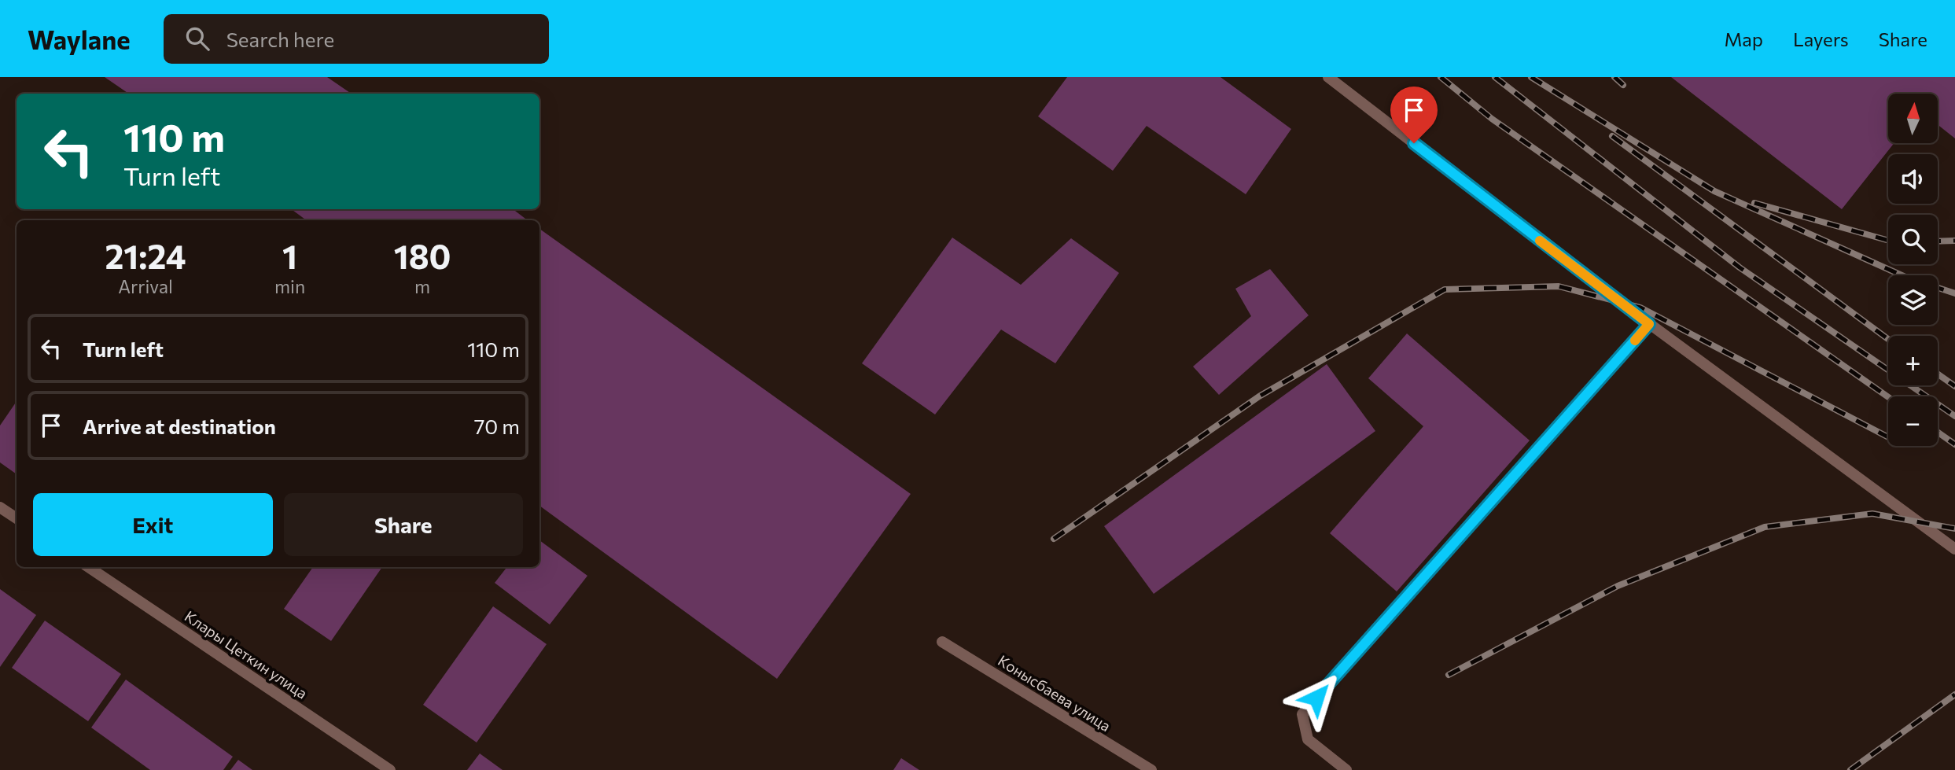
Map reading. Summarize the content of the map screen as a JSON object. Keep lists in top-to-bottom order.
{
  "streets": {
    "street": ["Клары Цеткин улица", "Конысбаева улица"]
  },
  "north": "top",
  "page": {
    "header": "Waylane",
    "search": "Search here",
    "nav": ["Map", "Layers", "Share"],
    "map_buttons": ["+", "−"],
    "turn": ["110 m", "Turn left"],
    "eta": [
      "21:24",
      "Arrival",
      "1",
      "min",
      "180",
      "m"
    ],
    "list": [
      {
        "name": "Turn left",
        "value": "110 m"
      },
      {
        "name": "Arrive at destination",
        "value": "70 m"
      }
    ],
    "buttons": ["Exit", "Share"]
  }
}
